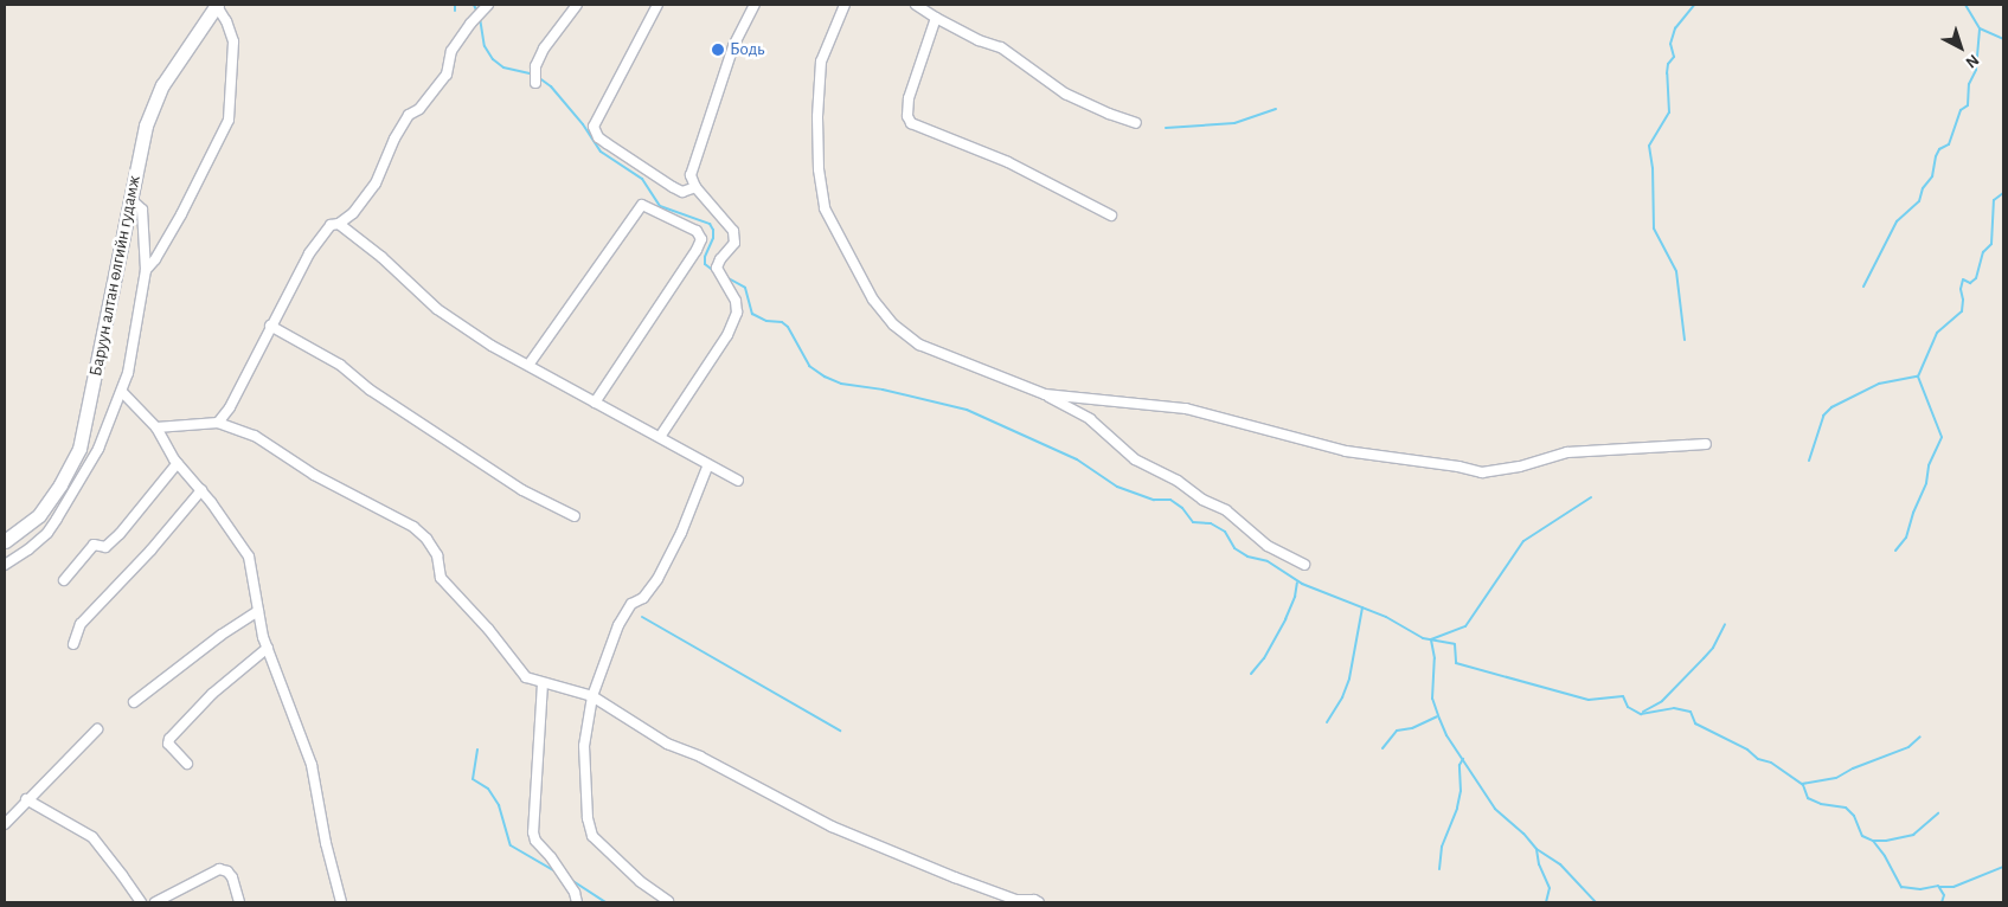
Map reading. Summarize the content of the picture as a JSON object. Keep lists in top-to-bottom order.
{
  "streets": {
    "main road": ["Баруун алтан өлгийн гудамж"]
  },
  "places": ["Бодь"],
  "north": "bottom right"
}
